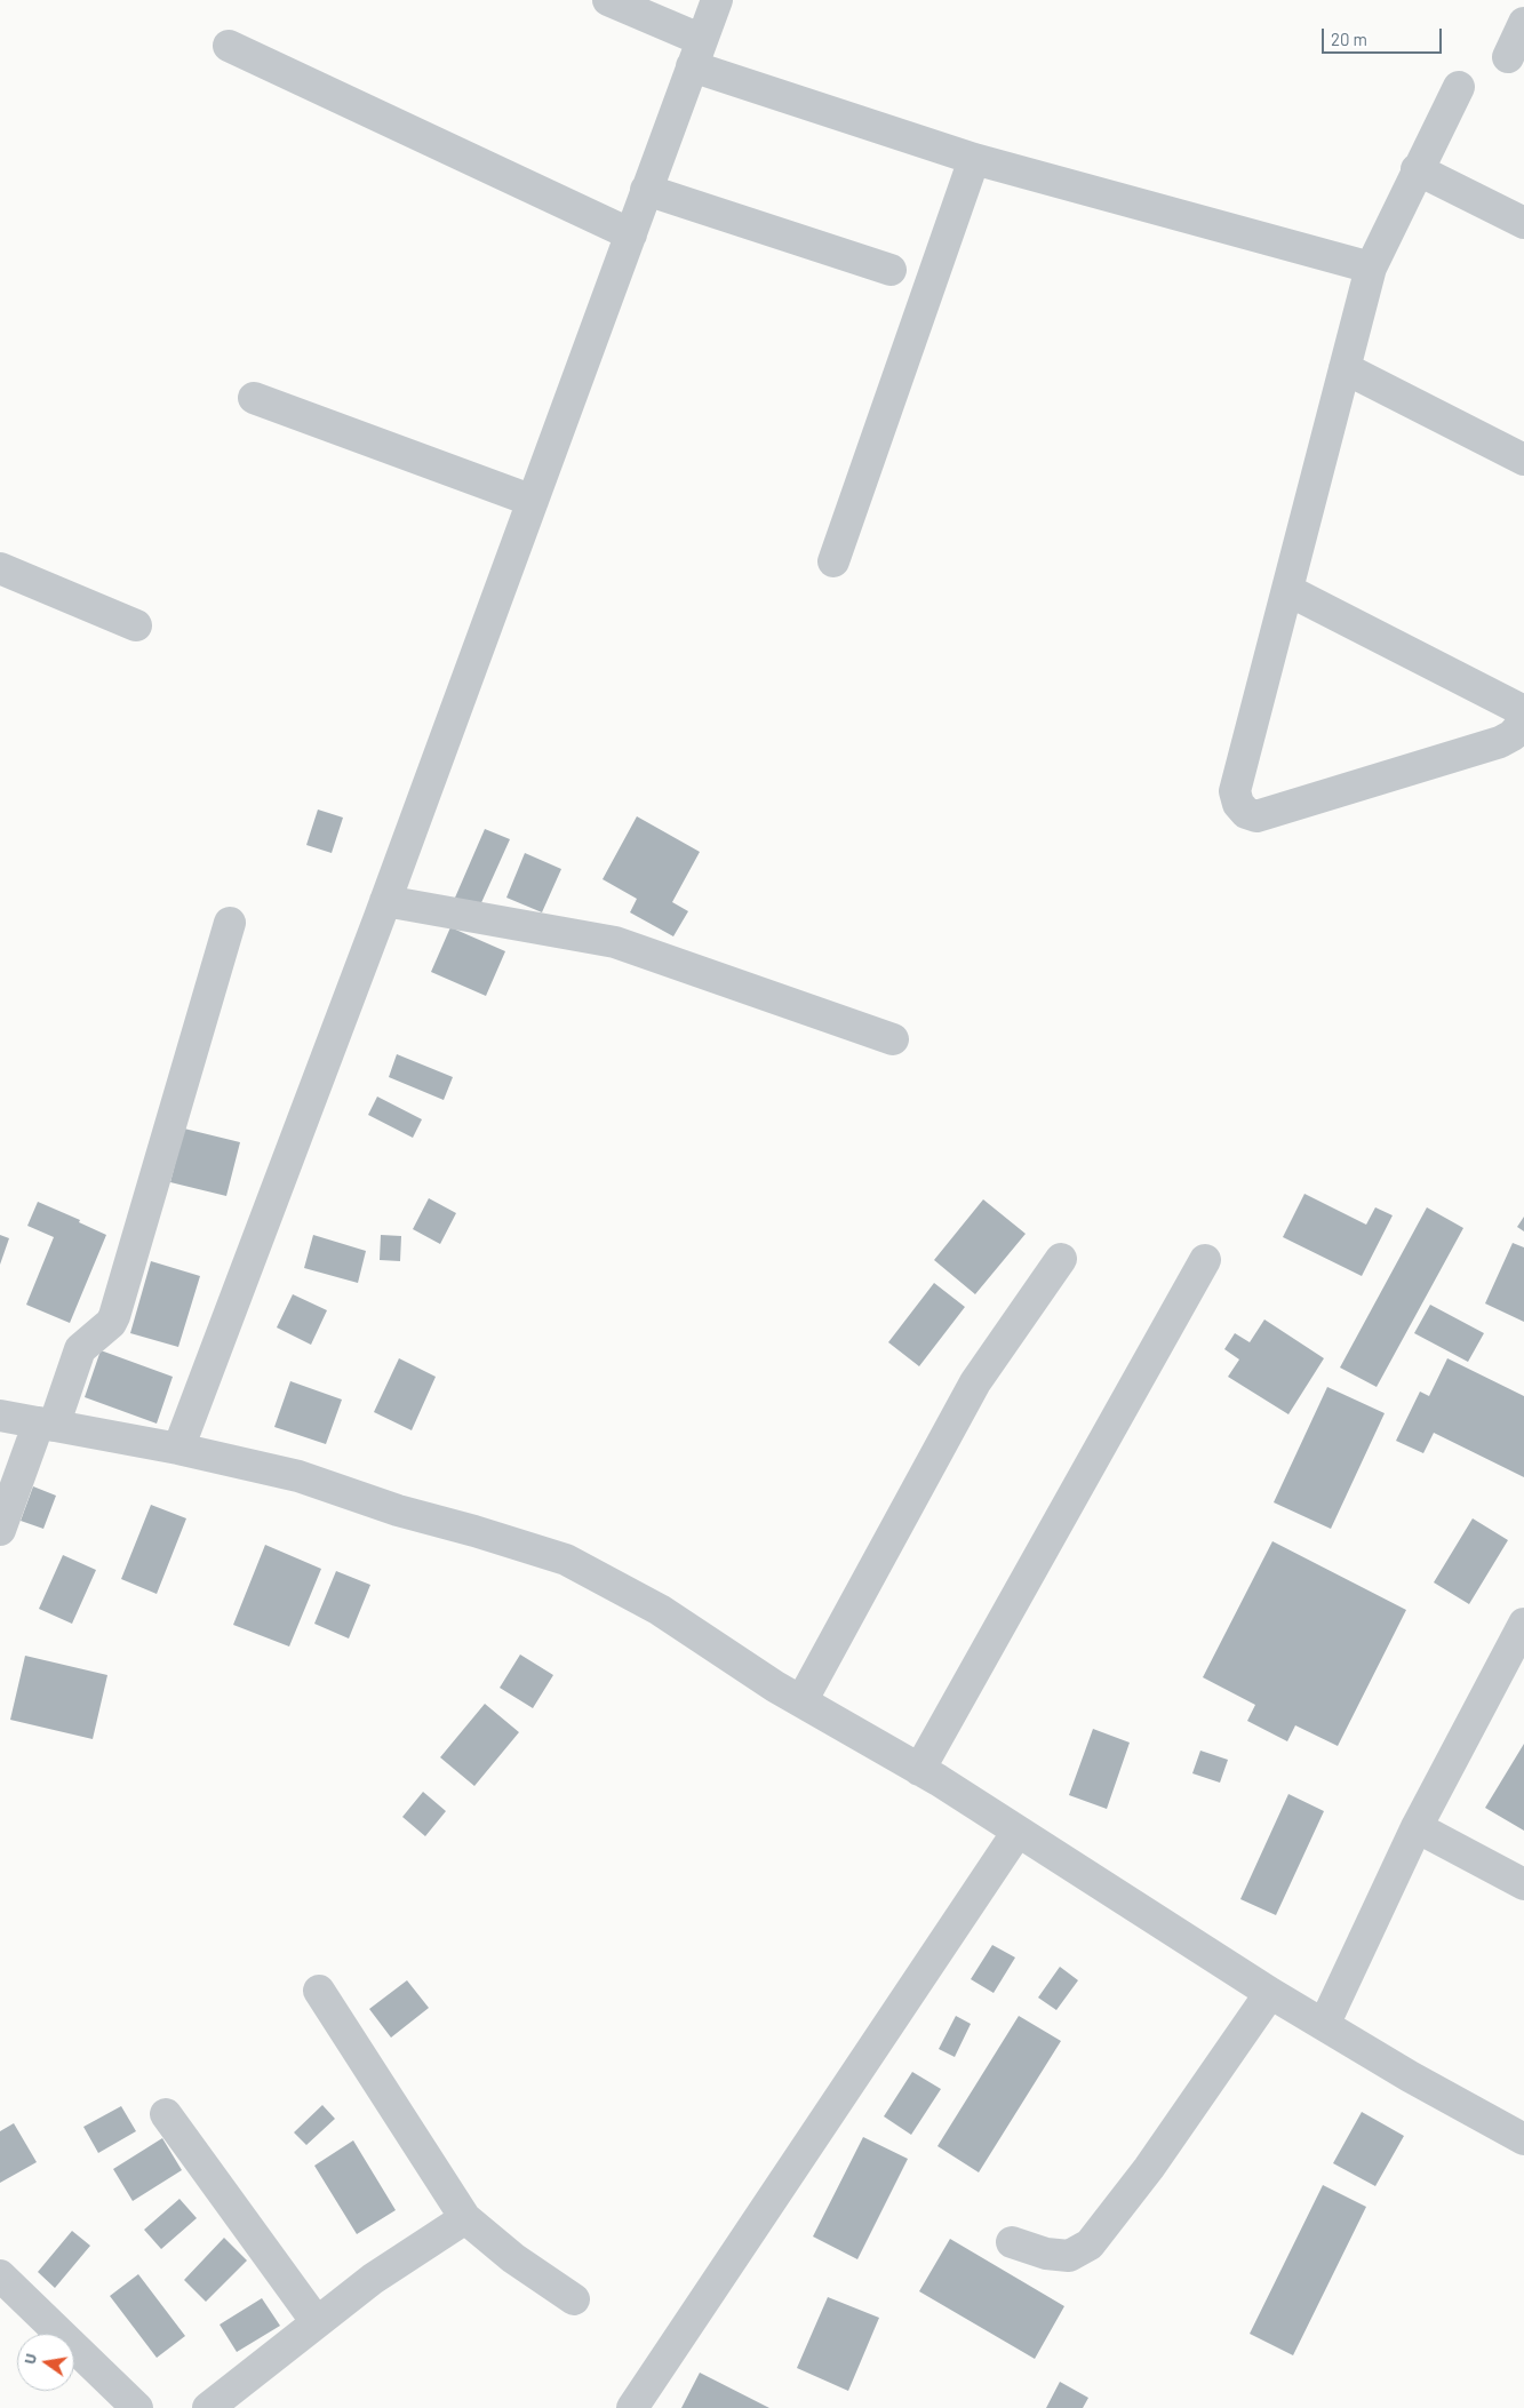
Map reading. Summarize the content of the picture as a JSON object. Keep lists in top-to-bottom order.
{
  "scale_bar": "20 m",
  "north": "left"
}
